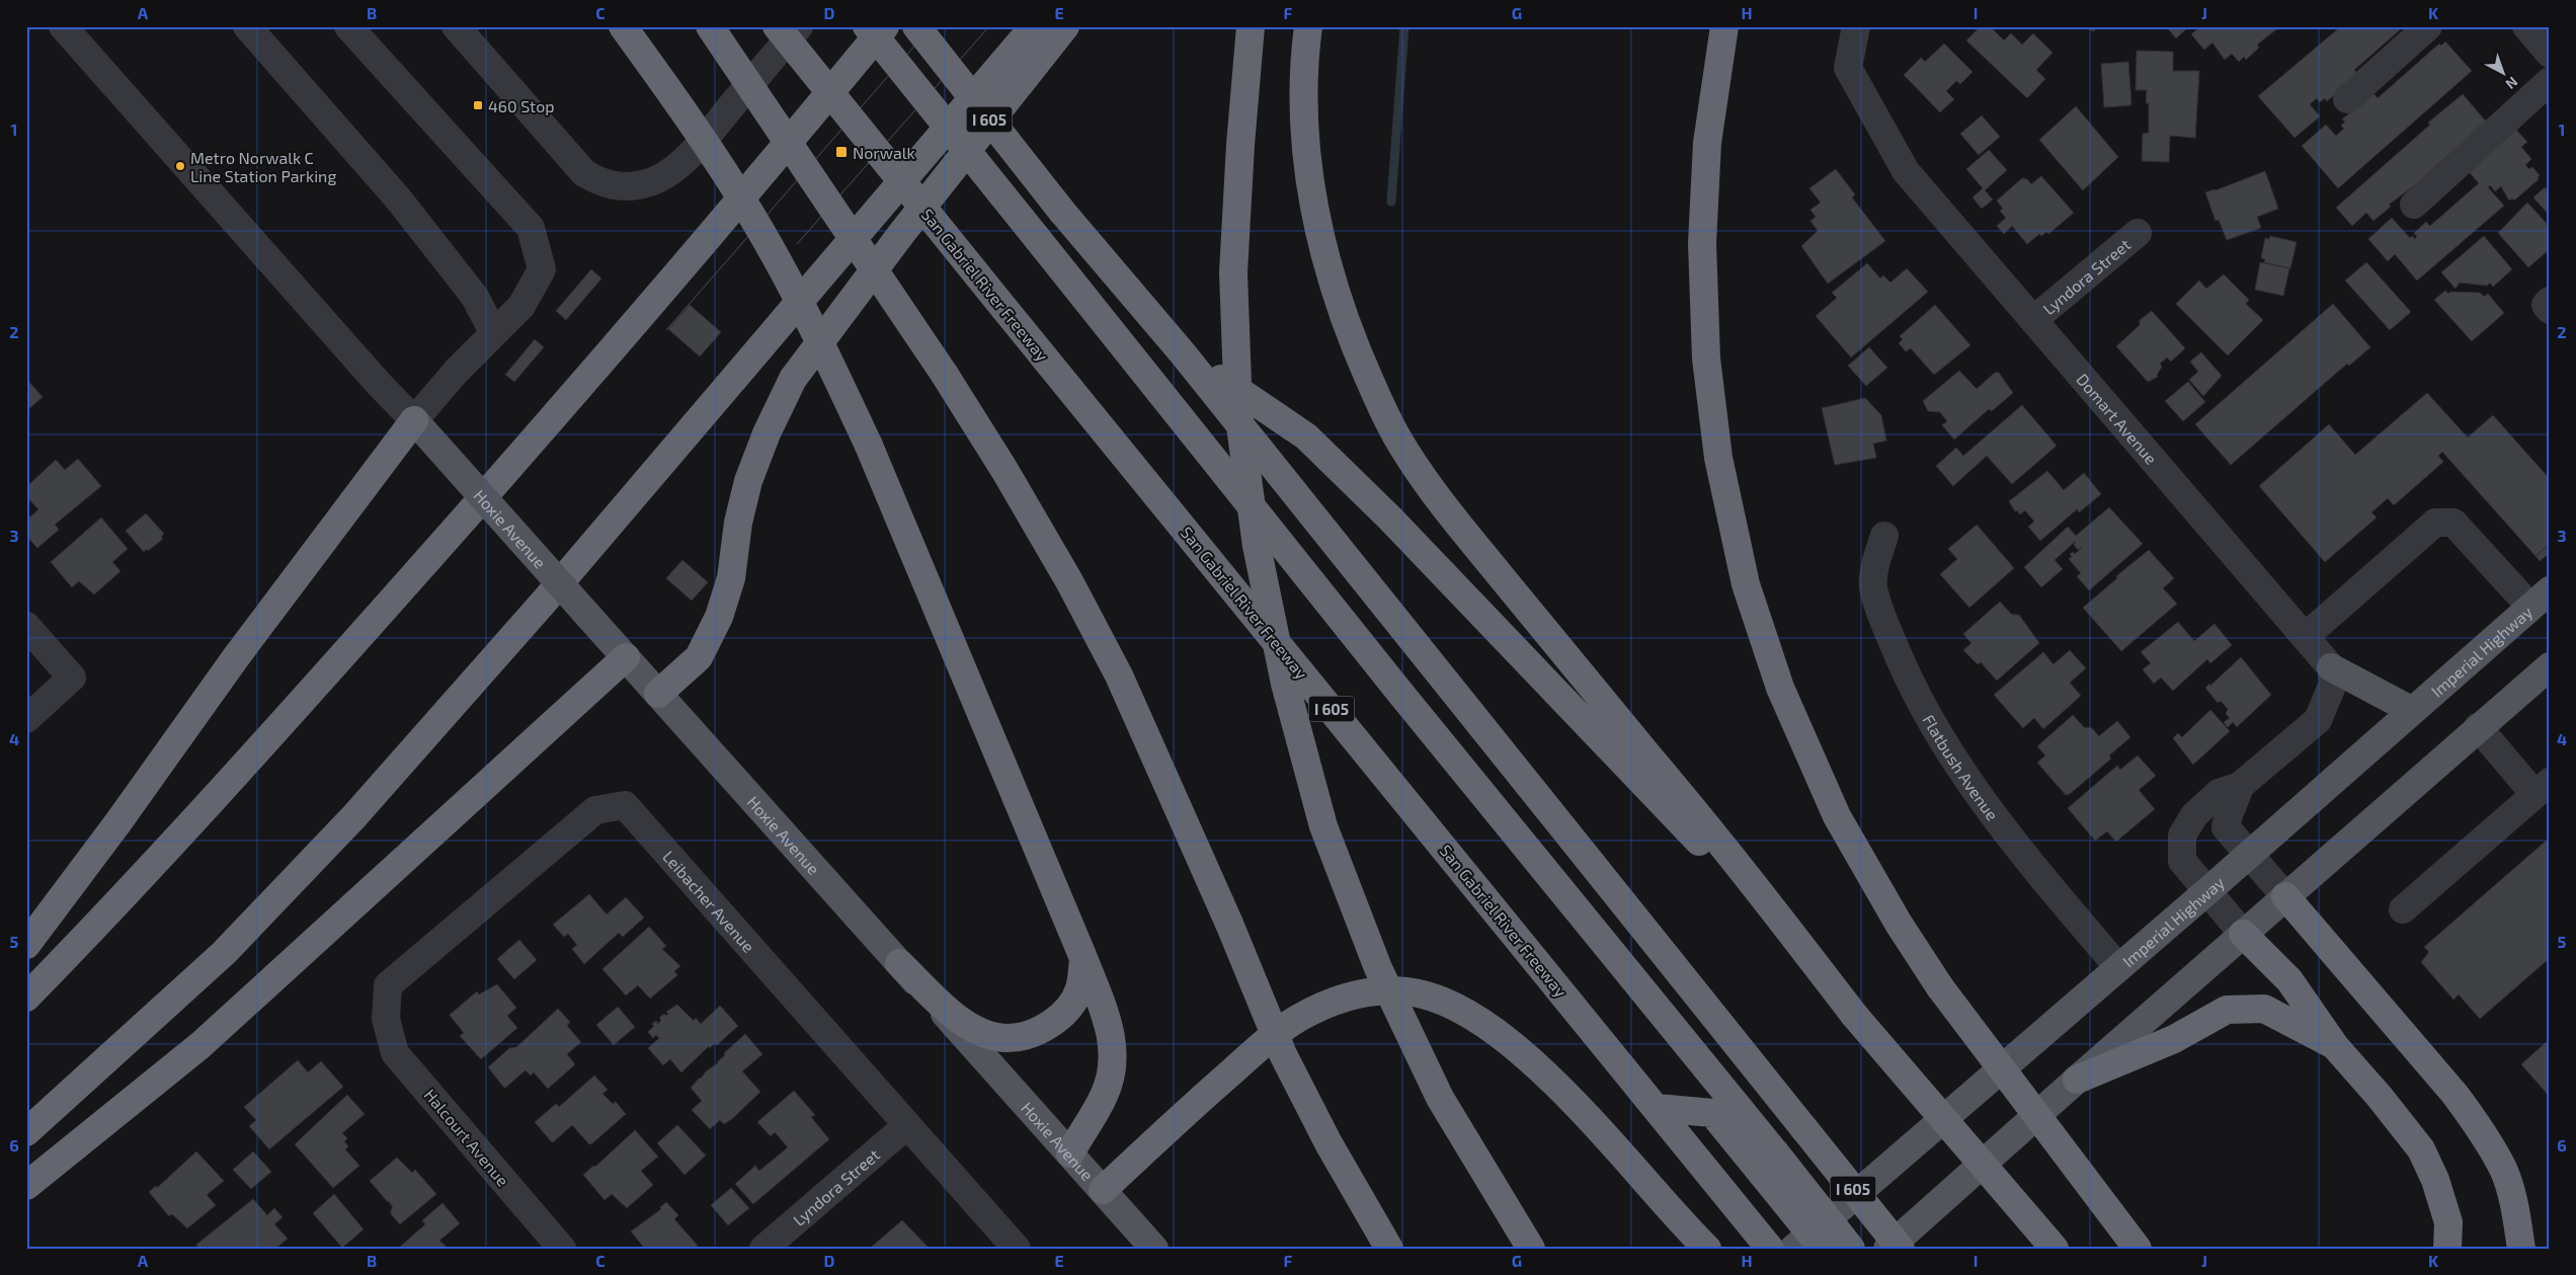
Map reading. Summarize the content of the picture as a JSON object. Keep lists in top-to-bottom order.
{
  "streets": {
    "highway": ["I 605", "San Gabriel River Freeway"],
    "main road": ["Hoxie Avenue", "Imperial Highway"],
    "street": [
      "Lyndora Street",
      "Domart Avenue",
      "Flatbush Avenue",
      "Leibacher Avenue",
      "Halcourt Avenue"
    ]
  },
  "crossings": [
    ["Lyndora Street", "Domart Avenue"],
    ["Lyndora Street", "Leibacher Avenue"],
    ["Imperial Highway", "Flatbush Avenue"],
    ["Leibacher Avenue", "Halcourt Avenue"]
  ],
  "places": {
    "transit": ["460 Stop", "Norwalk"],
    "other": ["Metro Norwalk C Line Station Parking"]
  },
  "north": "bottom right",
  "grid": {
    "columns": [
      "A",
      "B",
      "C",
      "D",
      "E",
      "F",
      "G",
      "H",
      "I",
      "J",
      "K"
    ],
    "rows": [
      "1",
      "2",
      "3",
      "4",
      "5",
      "6"
    ]
  }
}
